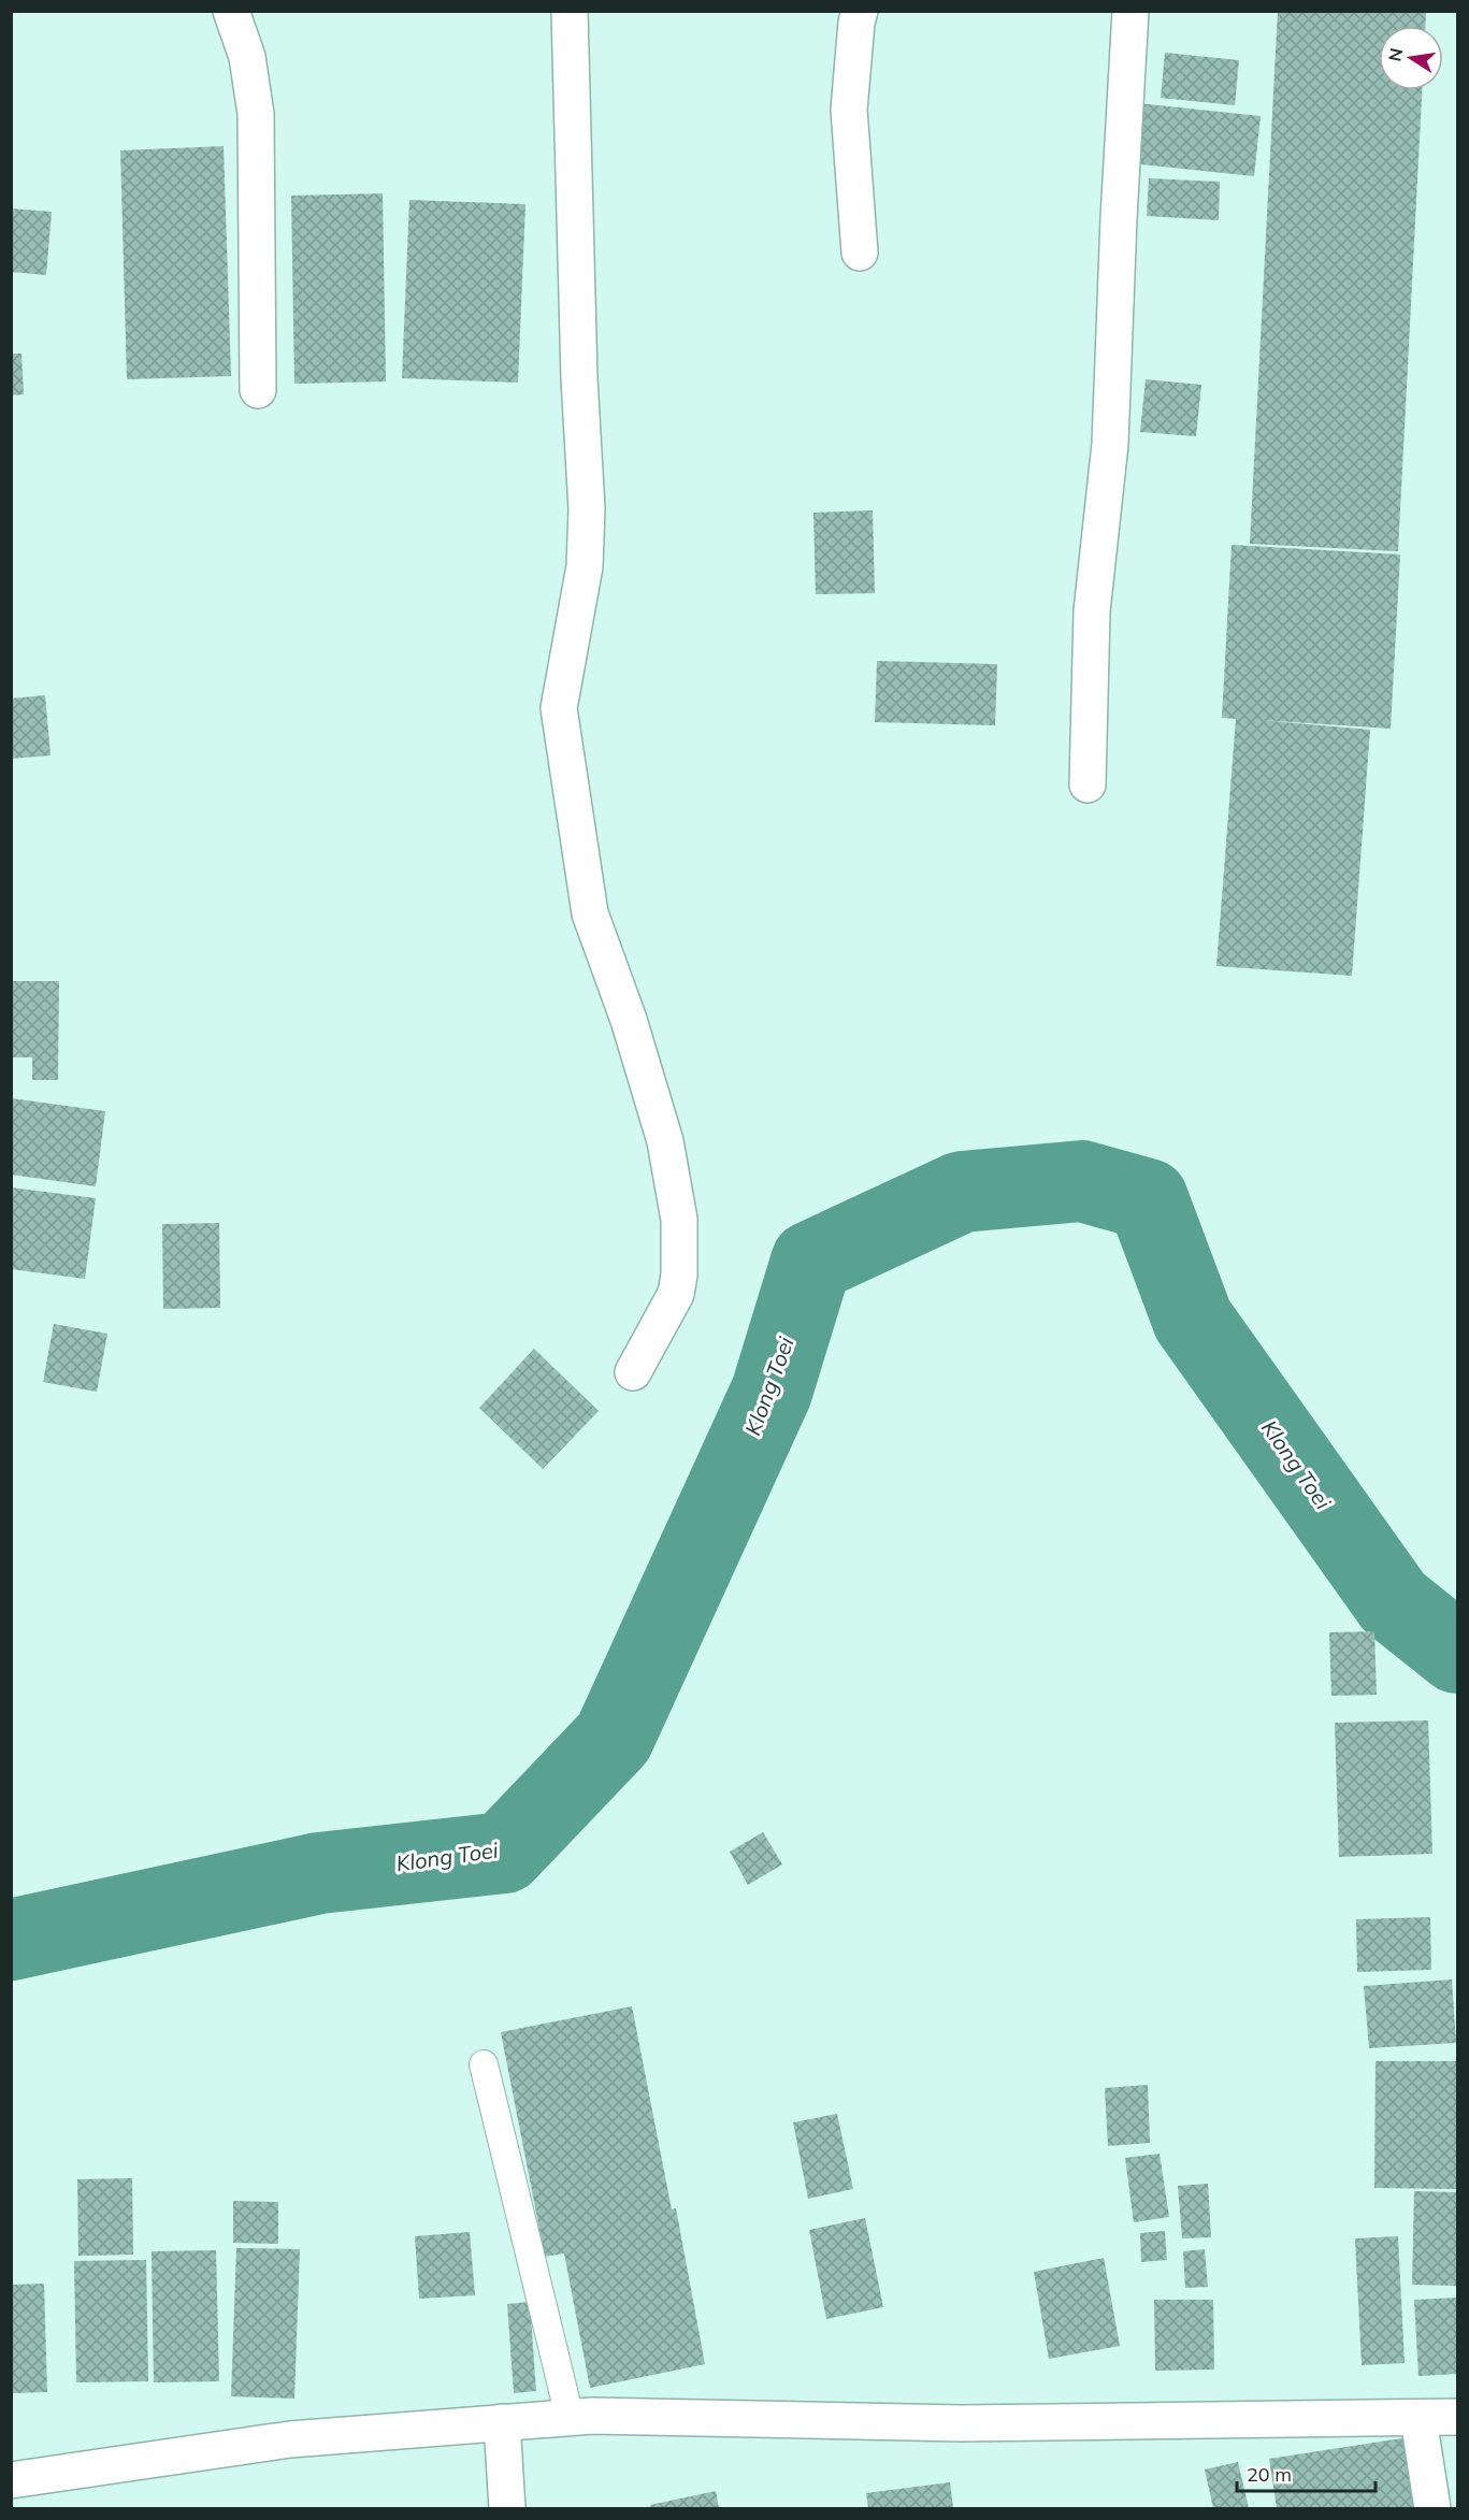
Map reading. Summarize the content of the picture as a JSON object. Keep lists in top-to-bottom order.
{
  "water": ["Klong Toei"],
  "scale_bar": "20 m",
  "north": "left"
}
